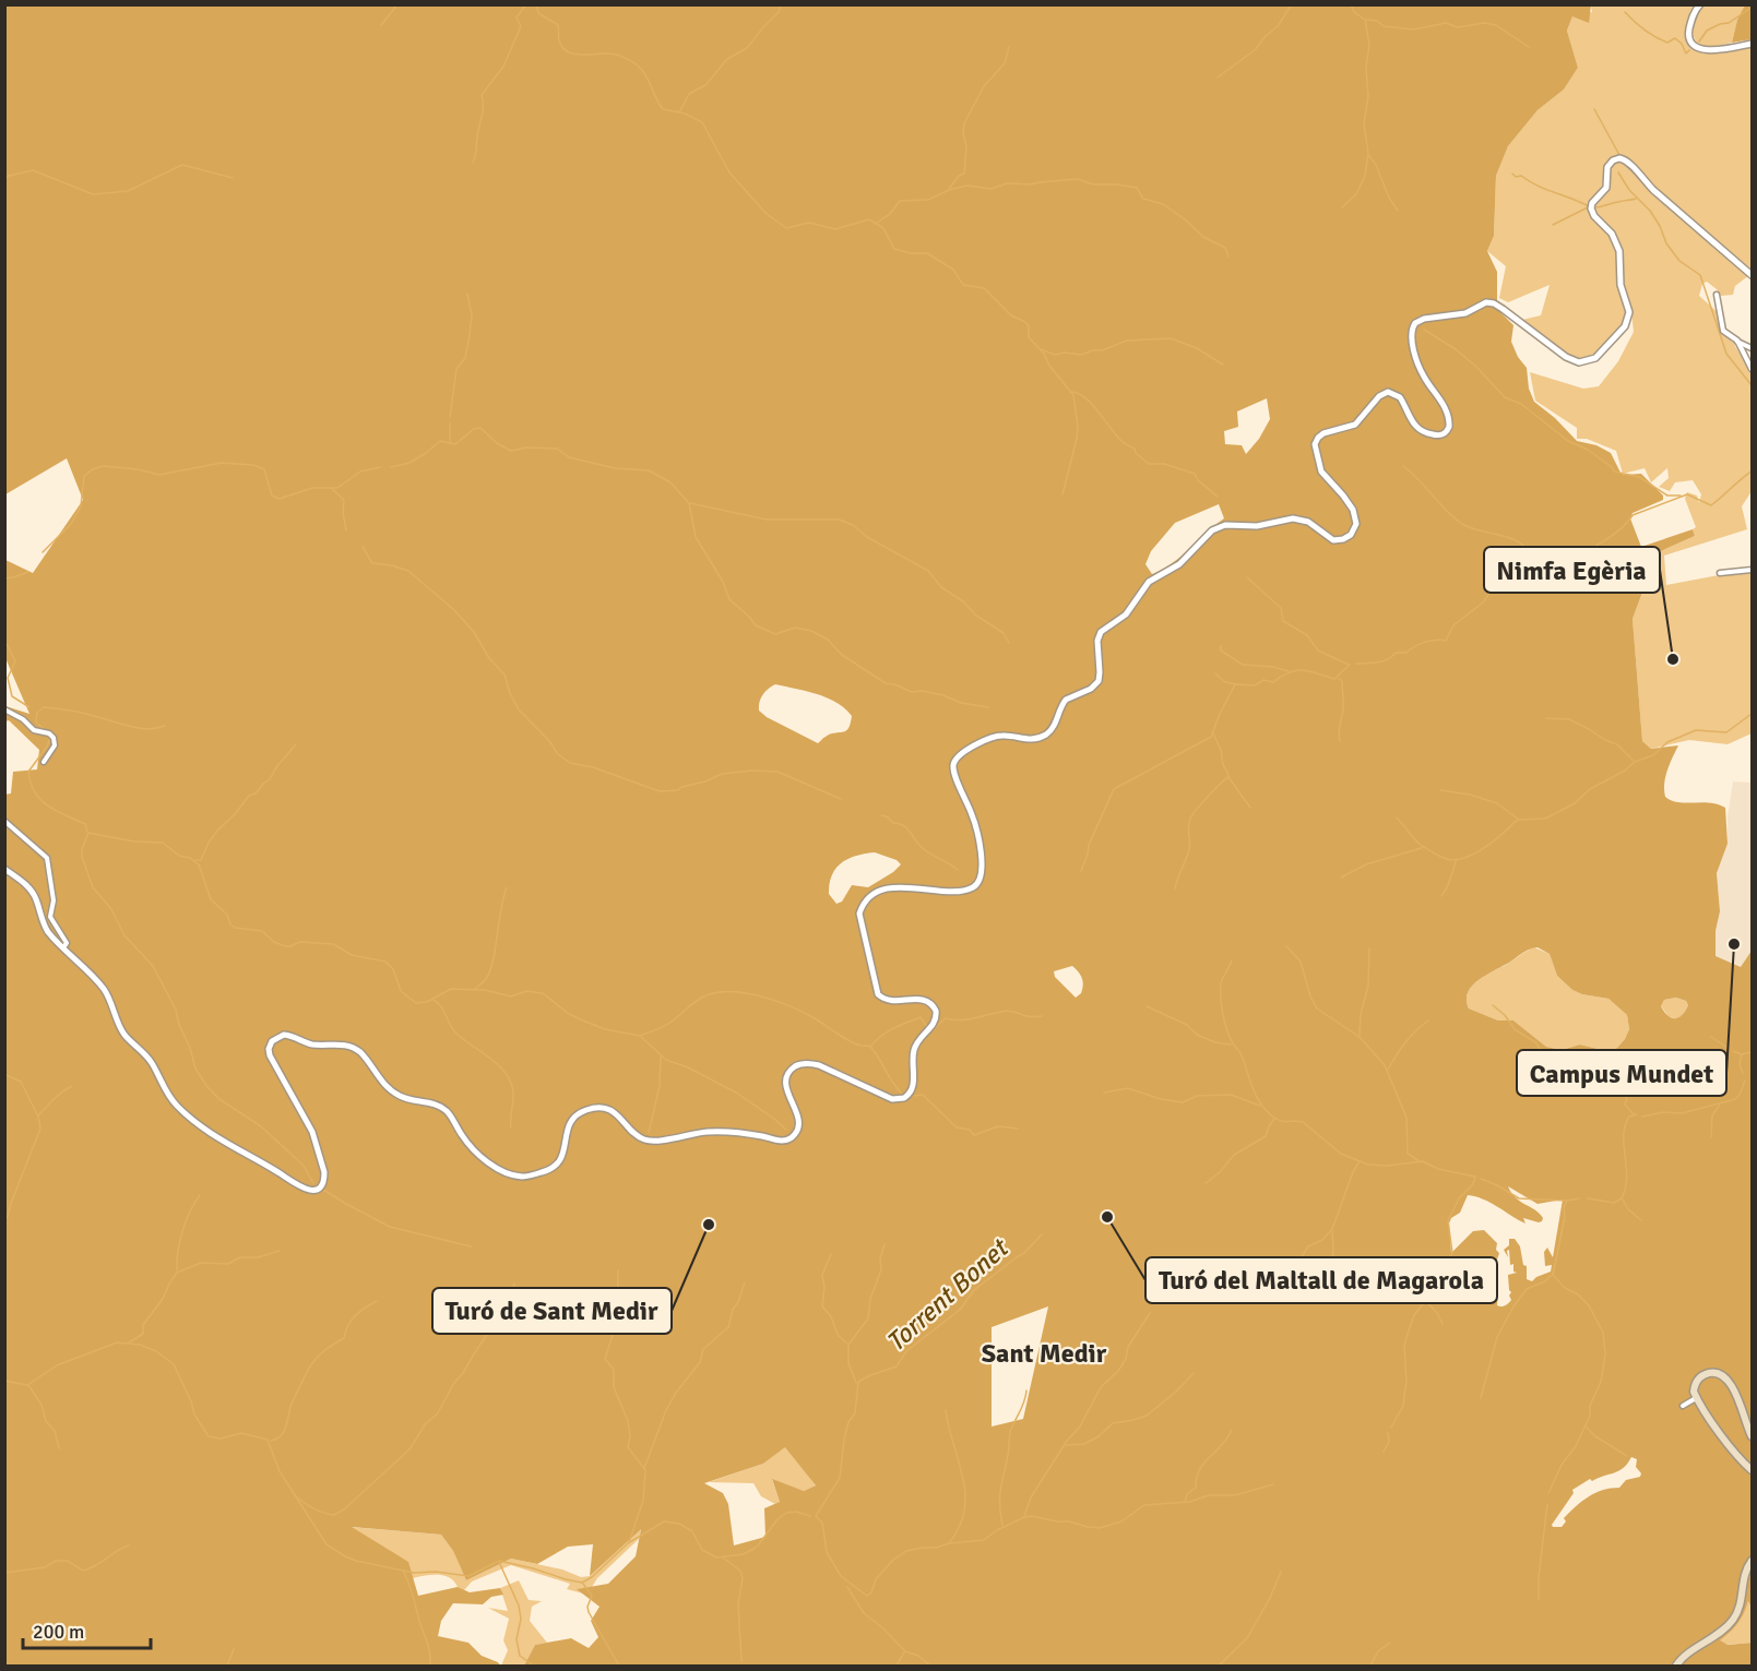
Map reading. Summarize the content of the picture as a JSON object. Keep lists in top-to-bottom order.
{
  "districts": ["Sant Medir"],
  "water": ["Torrent Bonet"],
  "places": [
    "Nimfa Egèria",
    "Campus Mundet",
    "Turó del Maltall de Magarola",
    "Turó de Sant Medir"
  ],
  "scale_bar": "200 m"
}
